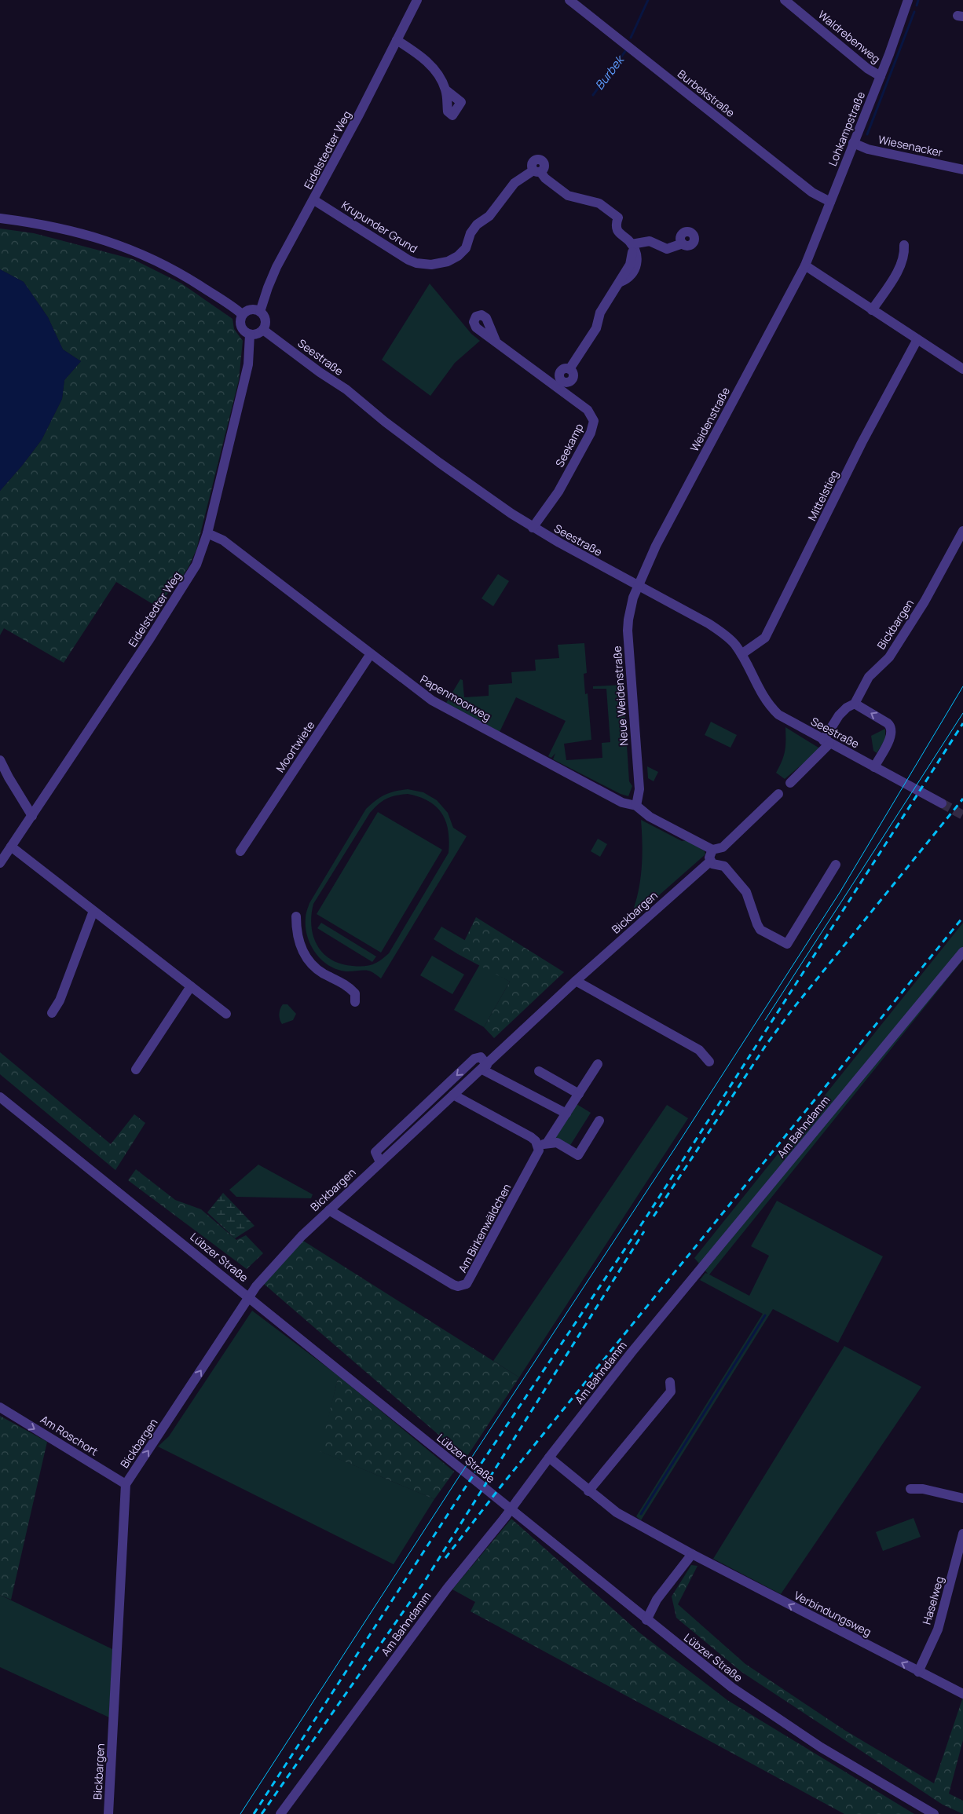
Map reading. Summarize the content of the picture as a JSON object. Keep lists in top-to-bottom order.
{
  "streets": {
    "street": [
      "Waldrebenweg",
      "Burbekstraße",
      "Lohkampstraße",
      "Wiesenacker",
      "Eidelstedter Weg",
      "Krupunder Grund",
      "Seestraße",
      "Weidenstraße",
      "Seekamp",
      "Mittelstieg",
      "Bickbargen",
      "Neue Weidenstraße",
      "Papenmoorweg",
      "Moortwiete",
      "Am Bahndamm",
      "Am Birkenwäldchen",
      "Lübzer Straße",
      "Am Roschort",
      "Haselweg",
      "Verbindungsweg"
    ]
  },
  "crossings": [
    ["Waldrebenweg", "Lohkampstraße"],
    ["Burbekstraße", "Lohkampstraße"],
    ["Lohkampstraße", "Wiesenacker"],
    ["Lohkampstraße", "Weidenstraße"],
    ["Eidelstedter Weg", "Krupunder Grund"],
    ["Eidelstedter Weg", "Seestraße"],
    ["Eidelstedter Weg", "Papenmoorweg"],
    ["Seestraße", "Weidenstraße"],
    ["Seestraße", "Seekamp"],
    ["Seestraße", "Mittelstieg"],
    ["Seestraße", "Bickbargen"],
    ["Seestraße", "Neue Weidenstraße"],
    ["Weidenstraße", "Neue Weidenstraße"],
    ["Bickbargen", "Am Birkenwäldchen"],
    ["Bickbargen", "Lübzer Straße"],
    ["Bickbargen", "Am Roschort"],
    ["Neue Weidenstraße", "Papenmoorweg"],
    ["Papenmoorweg", "Moortwiete"],
    ["Am Bahndamm", "Verbindungsweg"],
    ["Haselweg", "Verbindungsweg"]
  ],
  "one_way": ["Am Roschort", "Verbindungsweg"],
  "water": ["Burbek"]
}
